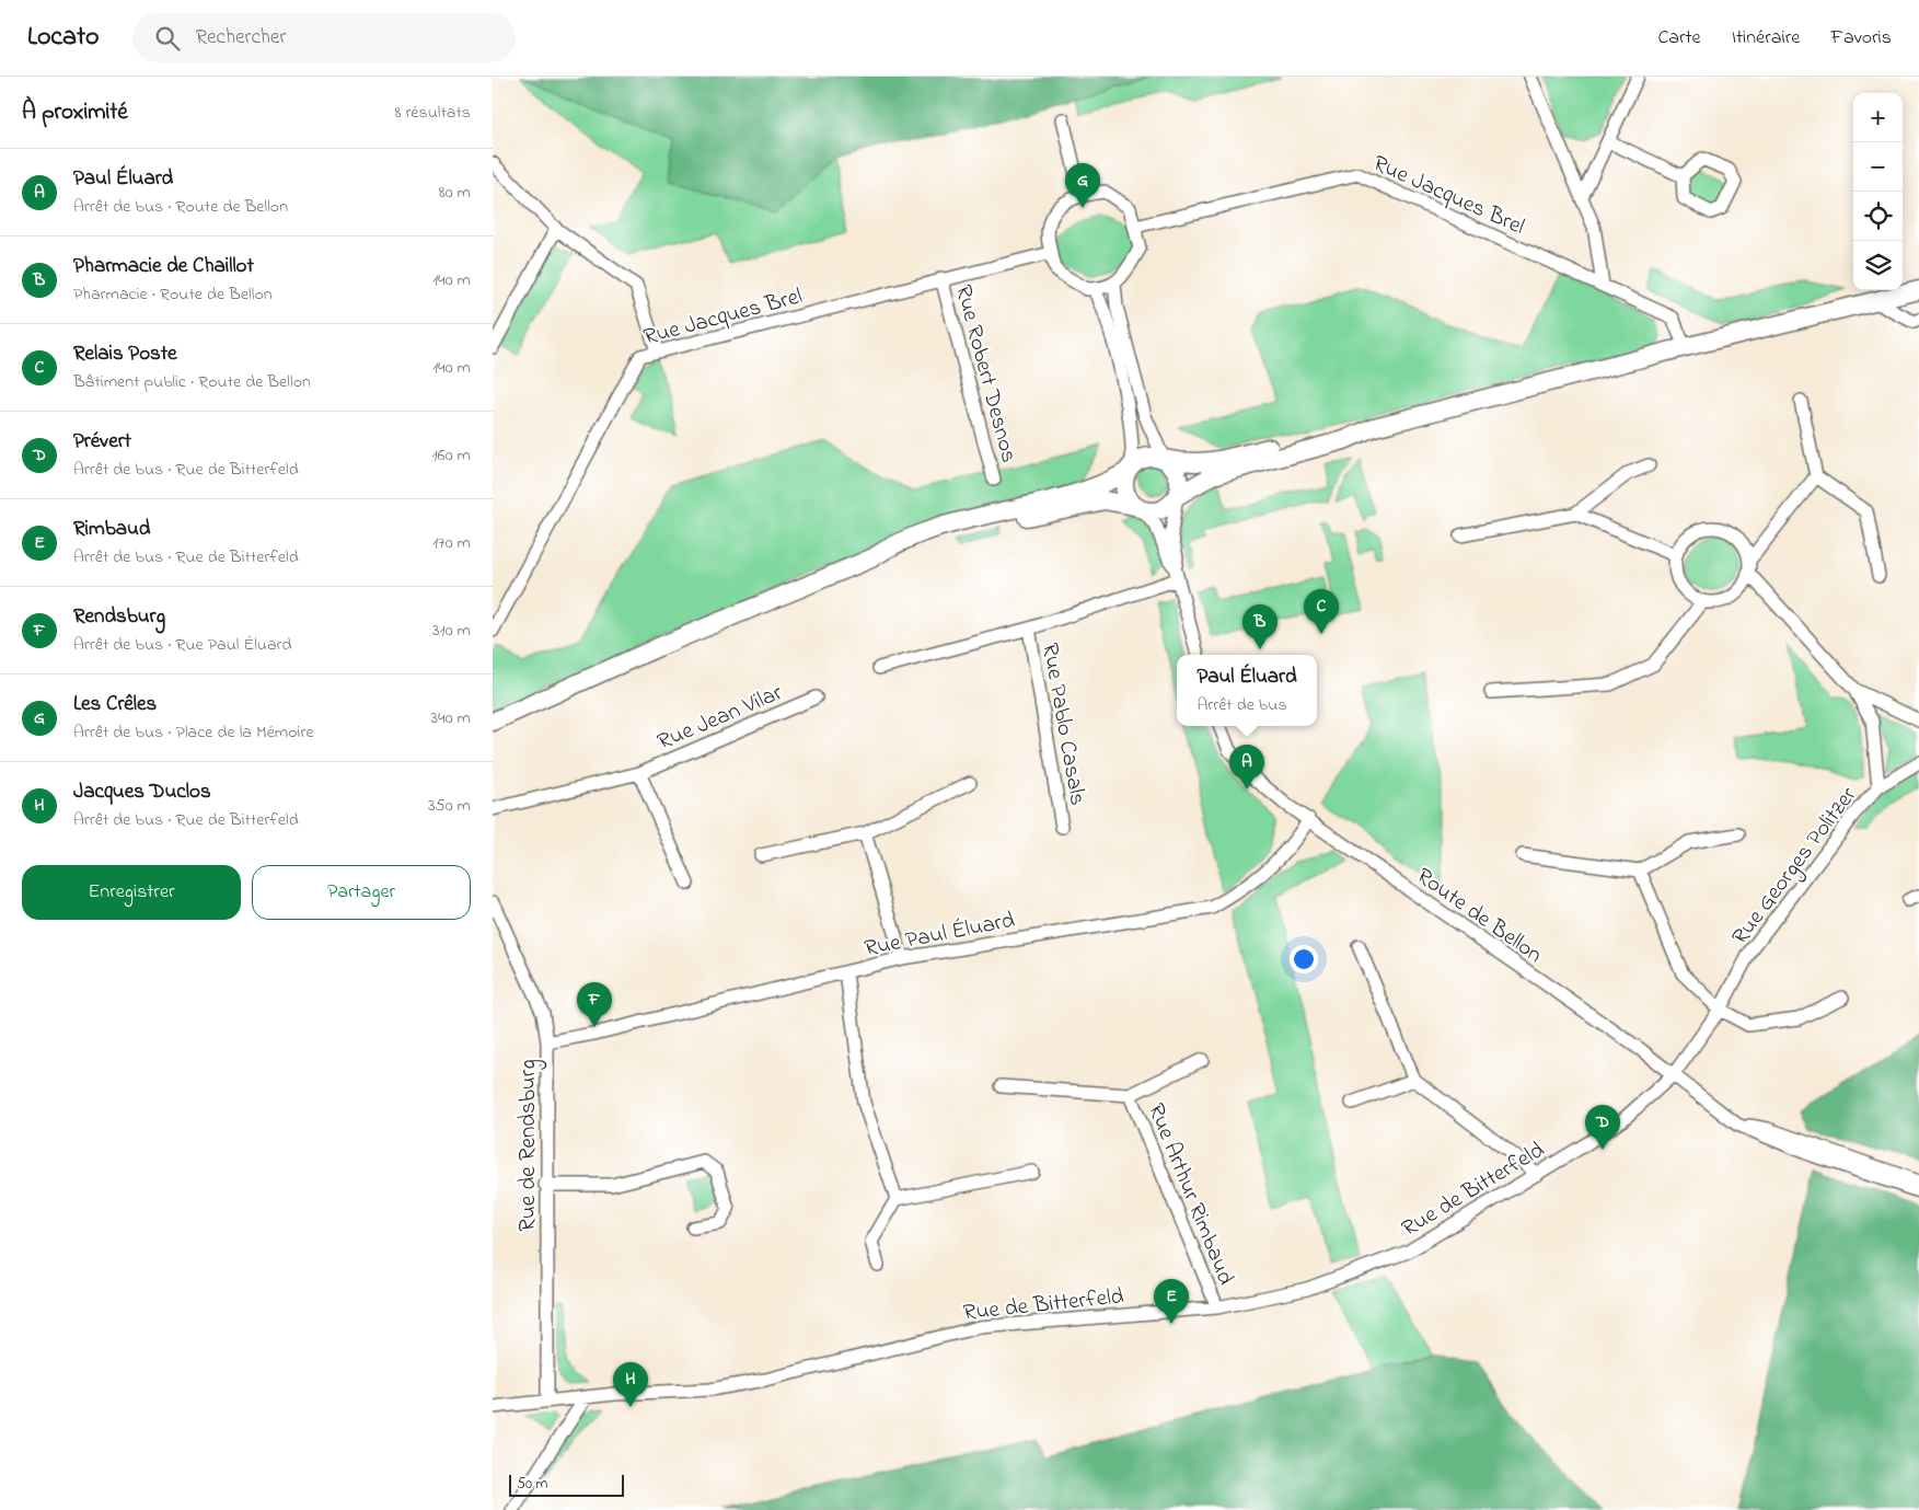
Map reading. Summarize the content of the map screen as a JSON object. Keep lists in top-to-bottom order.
{
  "streets": {
    "street": [
      "Rue Jacques Brel",
      "Rue Robert Desnos",
      "Rue Jean Vilar",
      "Rue Pablo Casals",
      "Rue Georges Politzer",
      "Route de Bellon",
      "Rue Paul Éluard",
      "Rue de Rendsburg",
      "Rue de Bitterfeld",
      "Rue Arthur Rimbaud"
    ]
  },
  "crossings": [
    ["Rue Jacques Brel", "Rue Robert Desnos"],
    ["Rue Georges Politzer", "Route de Bellon"],
    ["Rue Georges Politzer", "Rue de Bitterfeld"],
    ["Route de Bellon", "Rue Paul Éluard"],
    ["Route de Bellon", "Rue de Bitterfeld"],
    ["Rue Paul Éluard", "Rue de Rendsburg"],
    ["Rue de Rendsburg", "Rue de Bitterfeld"],
    ["Rue de Bitterfeld", "Rue Arthur Rimbaud"]
  ],
  "scale_bar": "50 m",
  "page": {
    "header": "Locato",
    "search": "Rechercher",
    "nav": ["Carte", "Itinéraire", "Favoris"],
    "heading": ["À proximité", "8 résultats"],
    "map_buttons": ["+", "−"],
    "list": [
      {
        "mark": "A",
        "name": "Paul Éluard",
        "note": "Arrêt de bus · Route de Bellon",
        "value": "80 m"
      },
      {
        "mark": "B",
        "name": "Pharmacie de Chaillot",
        "note": "Pharmacie · Route de Bellon",
        "value": "140 m"
      },
      {
        "mark": "C",
        "name": "Relais Poste",
        "note": "Bâtiment public · Route de Bellon",
        "value": "140 m"
      },
      {
        "mark": "D",
        "name": "Prévert",
        "note": "Arrêt de bus · Rue de Bitterfeld",
        "value": "160 m"
      },
      {
        "mark": "E",
        "name": "Rimbaud",
        "note": "Arrêt de bus · Rue de Bitterfeld",
        "value": "170 m"
      },
      {
        "mark": "F",
        "name": "Rendsburg",
        "note": "Arrêt de bus · Rue Paul Éluard",
        "value": "310 m"
      },
      {
        "mark": "G",
        "name": "Les Crêles",
        "note": "Arrêt de bus · Place de la Mémoire",
        "value": "340 m"
      },
      {
        "mark": "H",
        "name": "Jacques Duclos",
        "note": "Arrêt de bus · Rue de Bitterfeld",
        "value": "350 m"
      }
    ],
    "pins": [
      "G",
      "C",
      "B",
      "A",
      "F",
      "D",
      "E",
      "H"
    ],
    "popup": ["Paul Éluard", "Arrêt de bus"],
    "buttons": ["Enregistrer", "Partager"],
    "scale": "50 m"
  }
}
